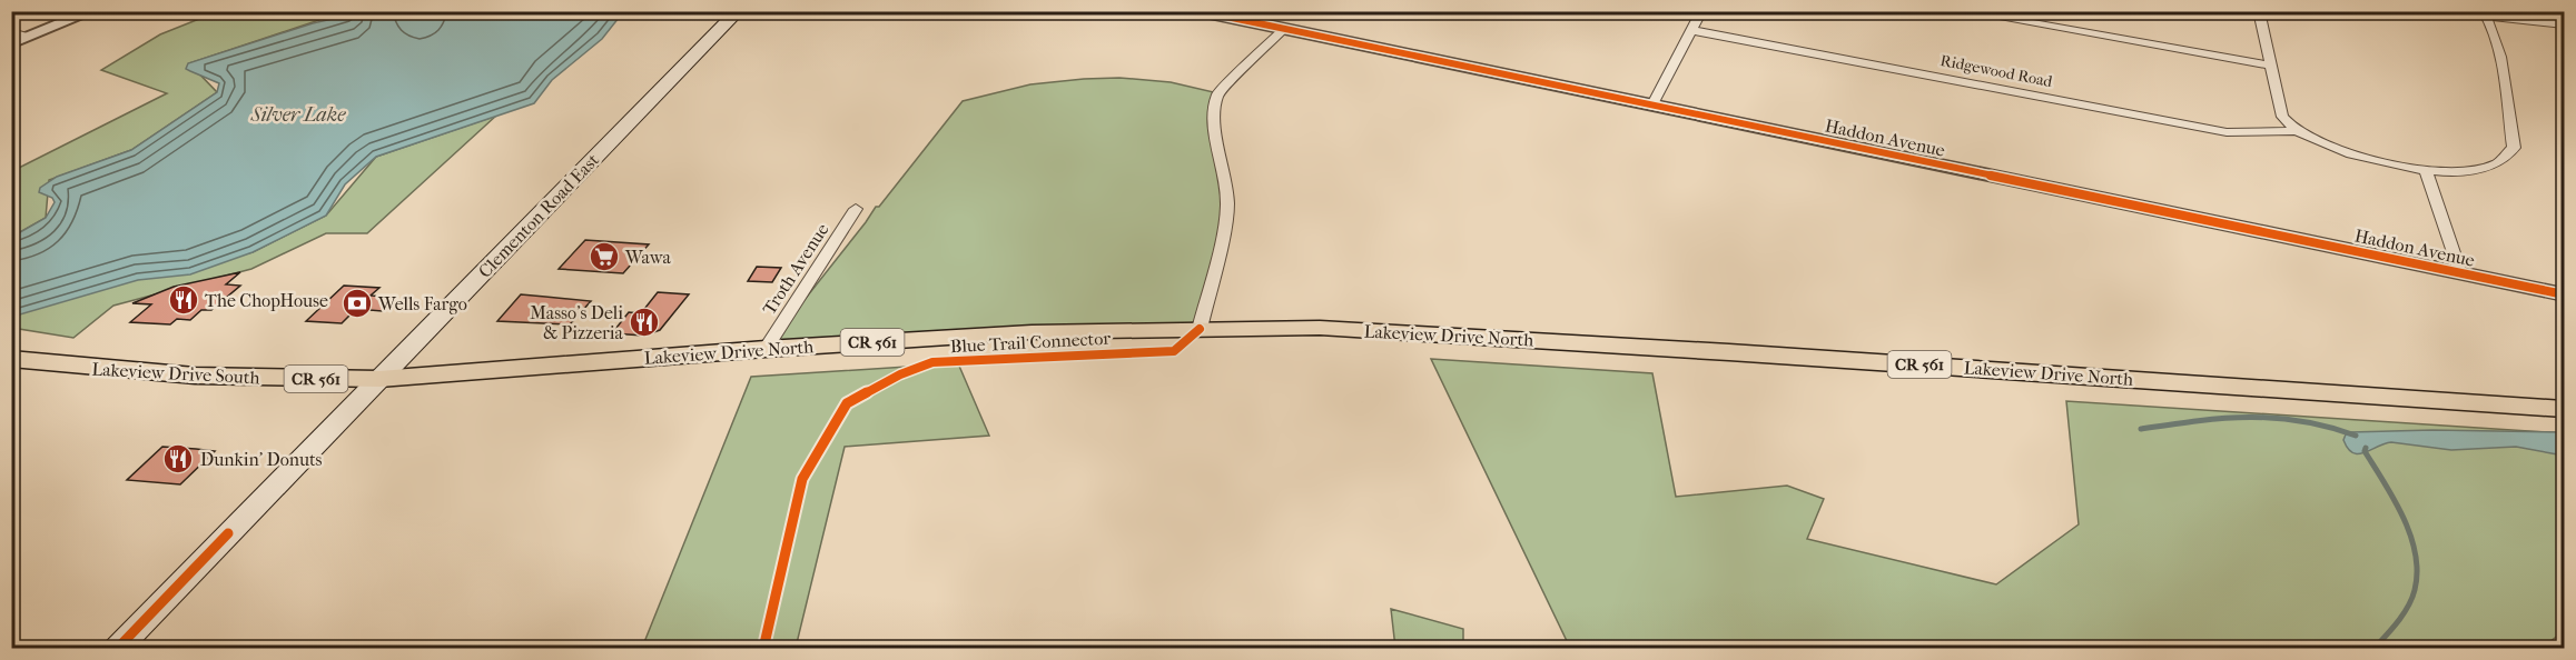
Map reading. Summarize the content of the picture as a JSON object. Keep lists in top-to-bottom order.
{
  "streets": {
    "main road": [
      "Clementon Road East",
      "Lakeview Drive North",
      "CR 561",
      "Lakeview Drive South"
    ],
    "street": ["Ridgewood Road", "Haddon Avenue", "Troth Avenue"],
    "cycle path": ["Blue Trail Connector"]
  },
  "crossings": [
    ["Clementon Road East", "Lakeview Drive North"],
    ["Clementon Road East", "Lakeview Drive South"],
    ["Troth Avenue", "Lakeview Drive North"],
    ["Lakeview Drive North", "Lakeview Drive South"]
  ],
  "water": ["Silver Lake"],
  "places": {
    "supermarket": ["Wawa"],
    "restaurant": ["The ChopHouse", "Masso's Deli & Pizzeria", "Dunkin' Donuts"],
    "bank": ["Wells Fargo"]
  }
}
